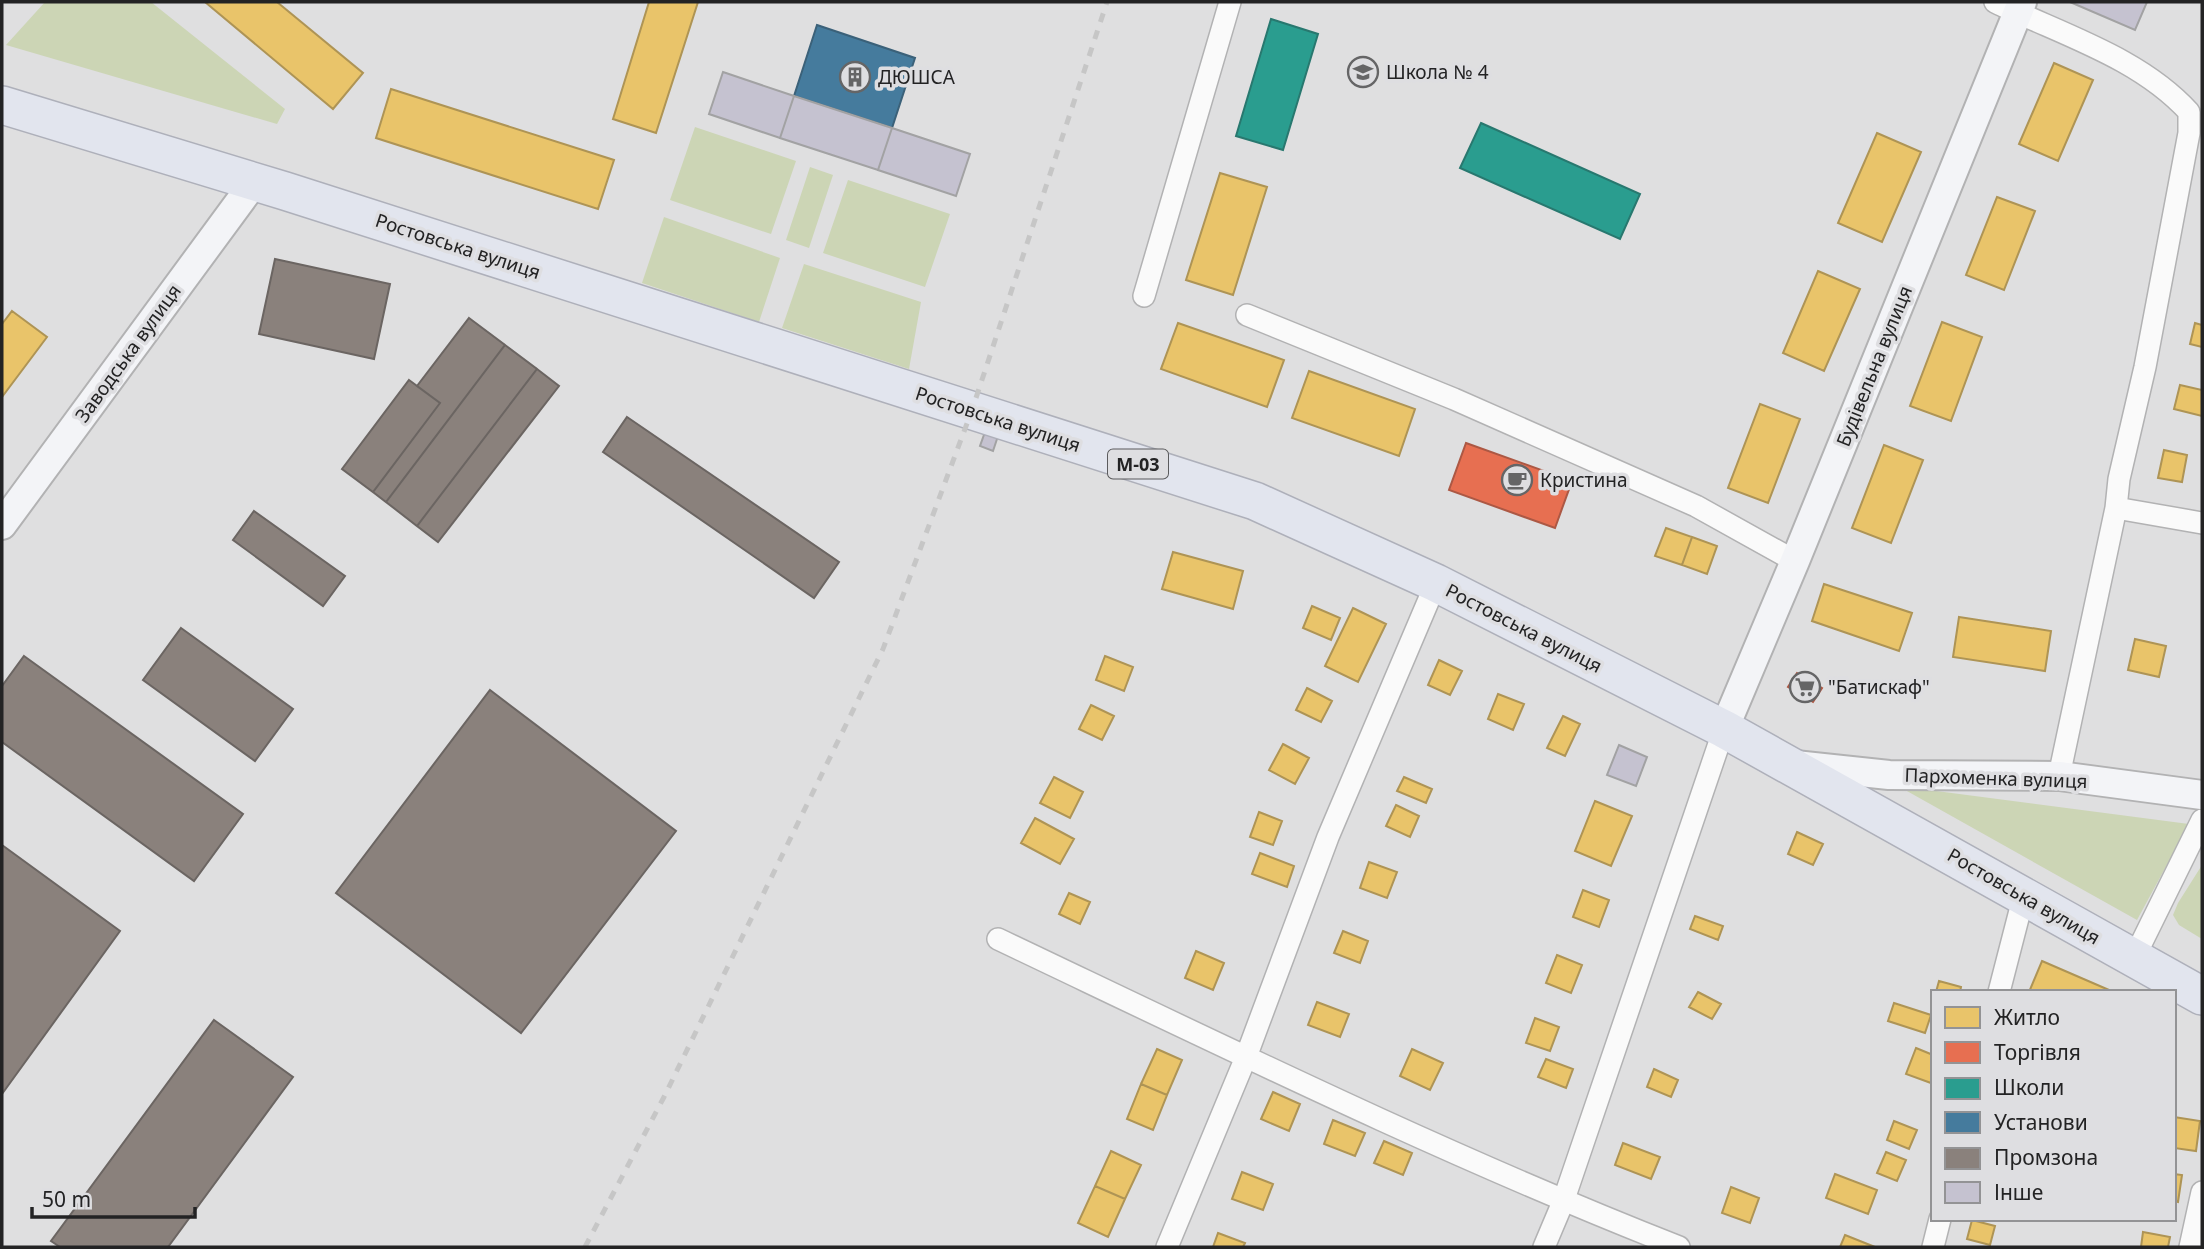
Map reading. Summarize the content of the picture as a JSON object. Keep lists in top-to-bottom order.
{
  "streets": {
    "highway": ["Ростовська вулиця", "М-03"],
    "main road": ["Заводська вулиця", "Будівельна вулиця", "Пархоменка вулиця"]
  },
  "crossings": [
    ["Ростовська вулиця", "Заводська вулиця"],
    ["Ростовська вулиця", "Будівельна вулиця"],
    ["Ростовська вулиця", "Пархоменка вулиця"]
  ],
  "places": {
    "school or university": ["Школа № 4"],
    "building": ["ДЮШСА"],
    "cafe": ["Кристина"],
    "supermarket": ["\"Батискаф\""]
  },
  "legend": [
    "Житло",
    "Торгівля",
    "Школи",
    "Установи",
    "Промзона",
    "Інше"
  ],
  "scale_bar": "50 m"
}
